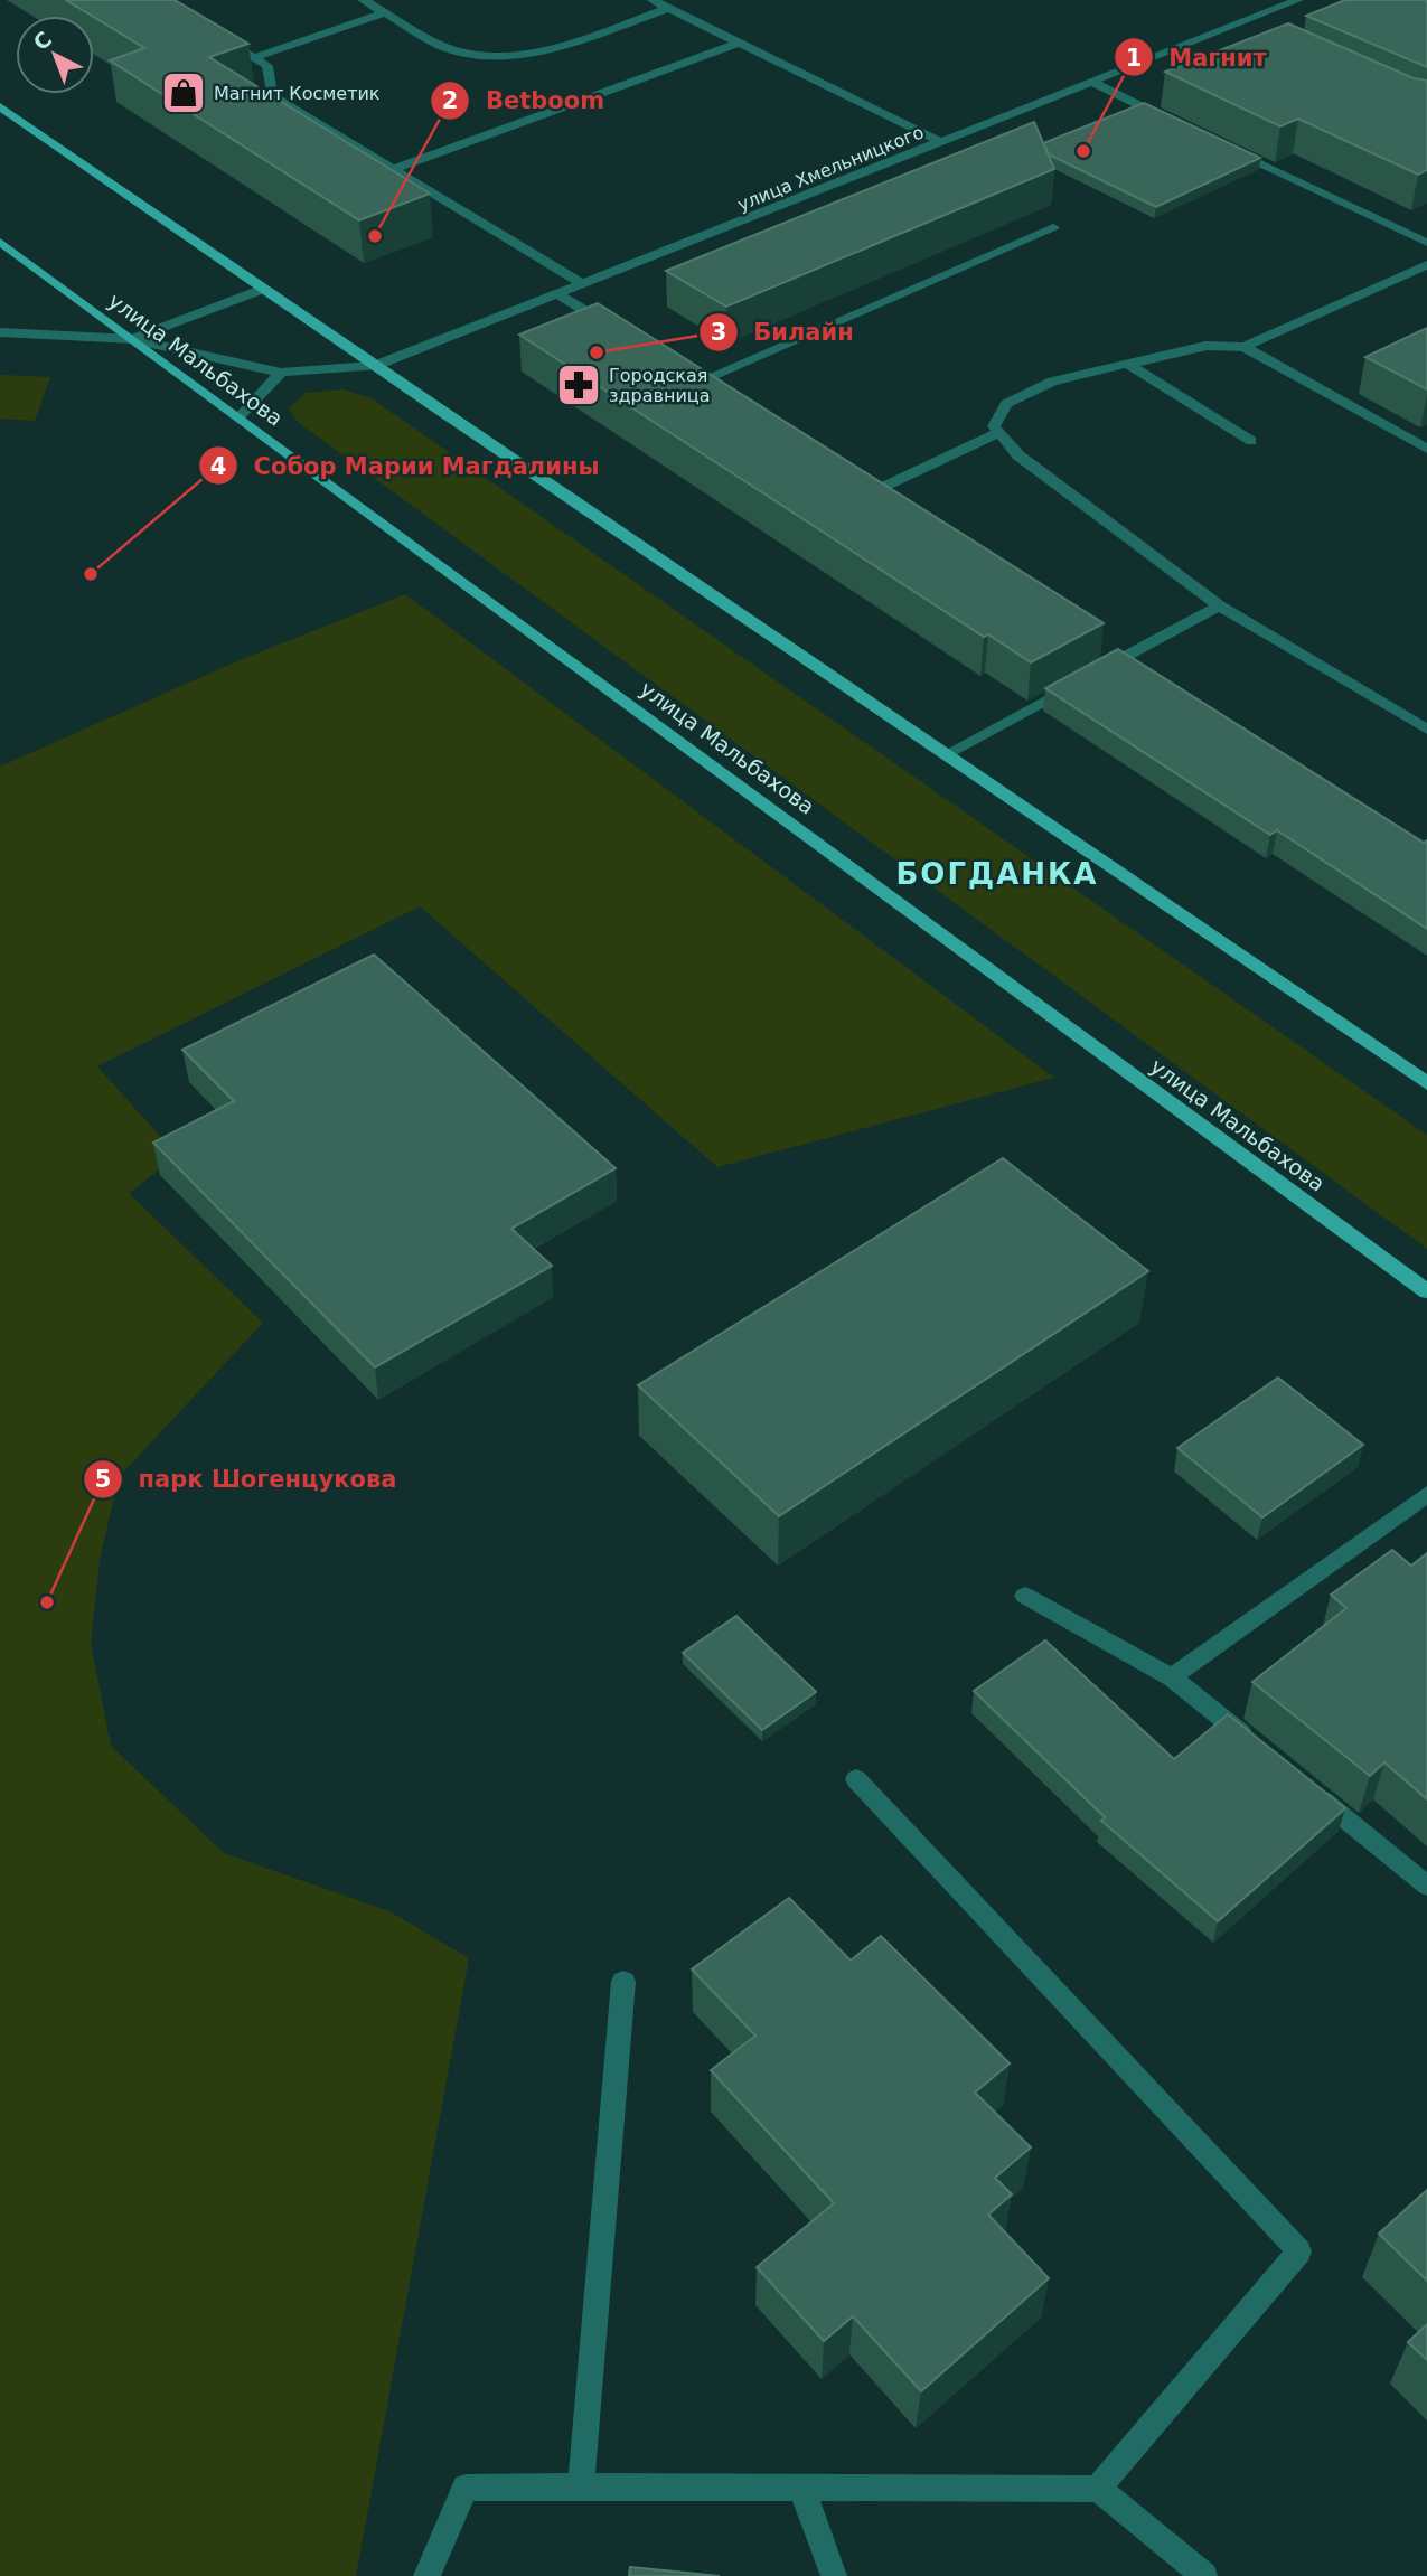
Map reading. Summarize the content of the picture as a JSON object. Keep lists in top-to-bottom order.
{
  "streets": {
    "main road": ["улица Мальбахова"],
    "street": ["улица Хмельницкого"]
  },
  "crossings": [
    ["улица Хмельницкого", "улица Мальбахова"]
  ],
  "districts": ["БОГДАНКА"],
  "places": {
    "shop": ["Магнит Косметик"],
    "other": [
      "Магнит",
      "Betboom",
      "Билайн",
      "Собор Марии Магдалины",
      "парк Шогенцукова"
    ],
    "pharmacy": ["Городская здравница"]
  },
  "north": "top left"
}
